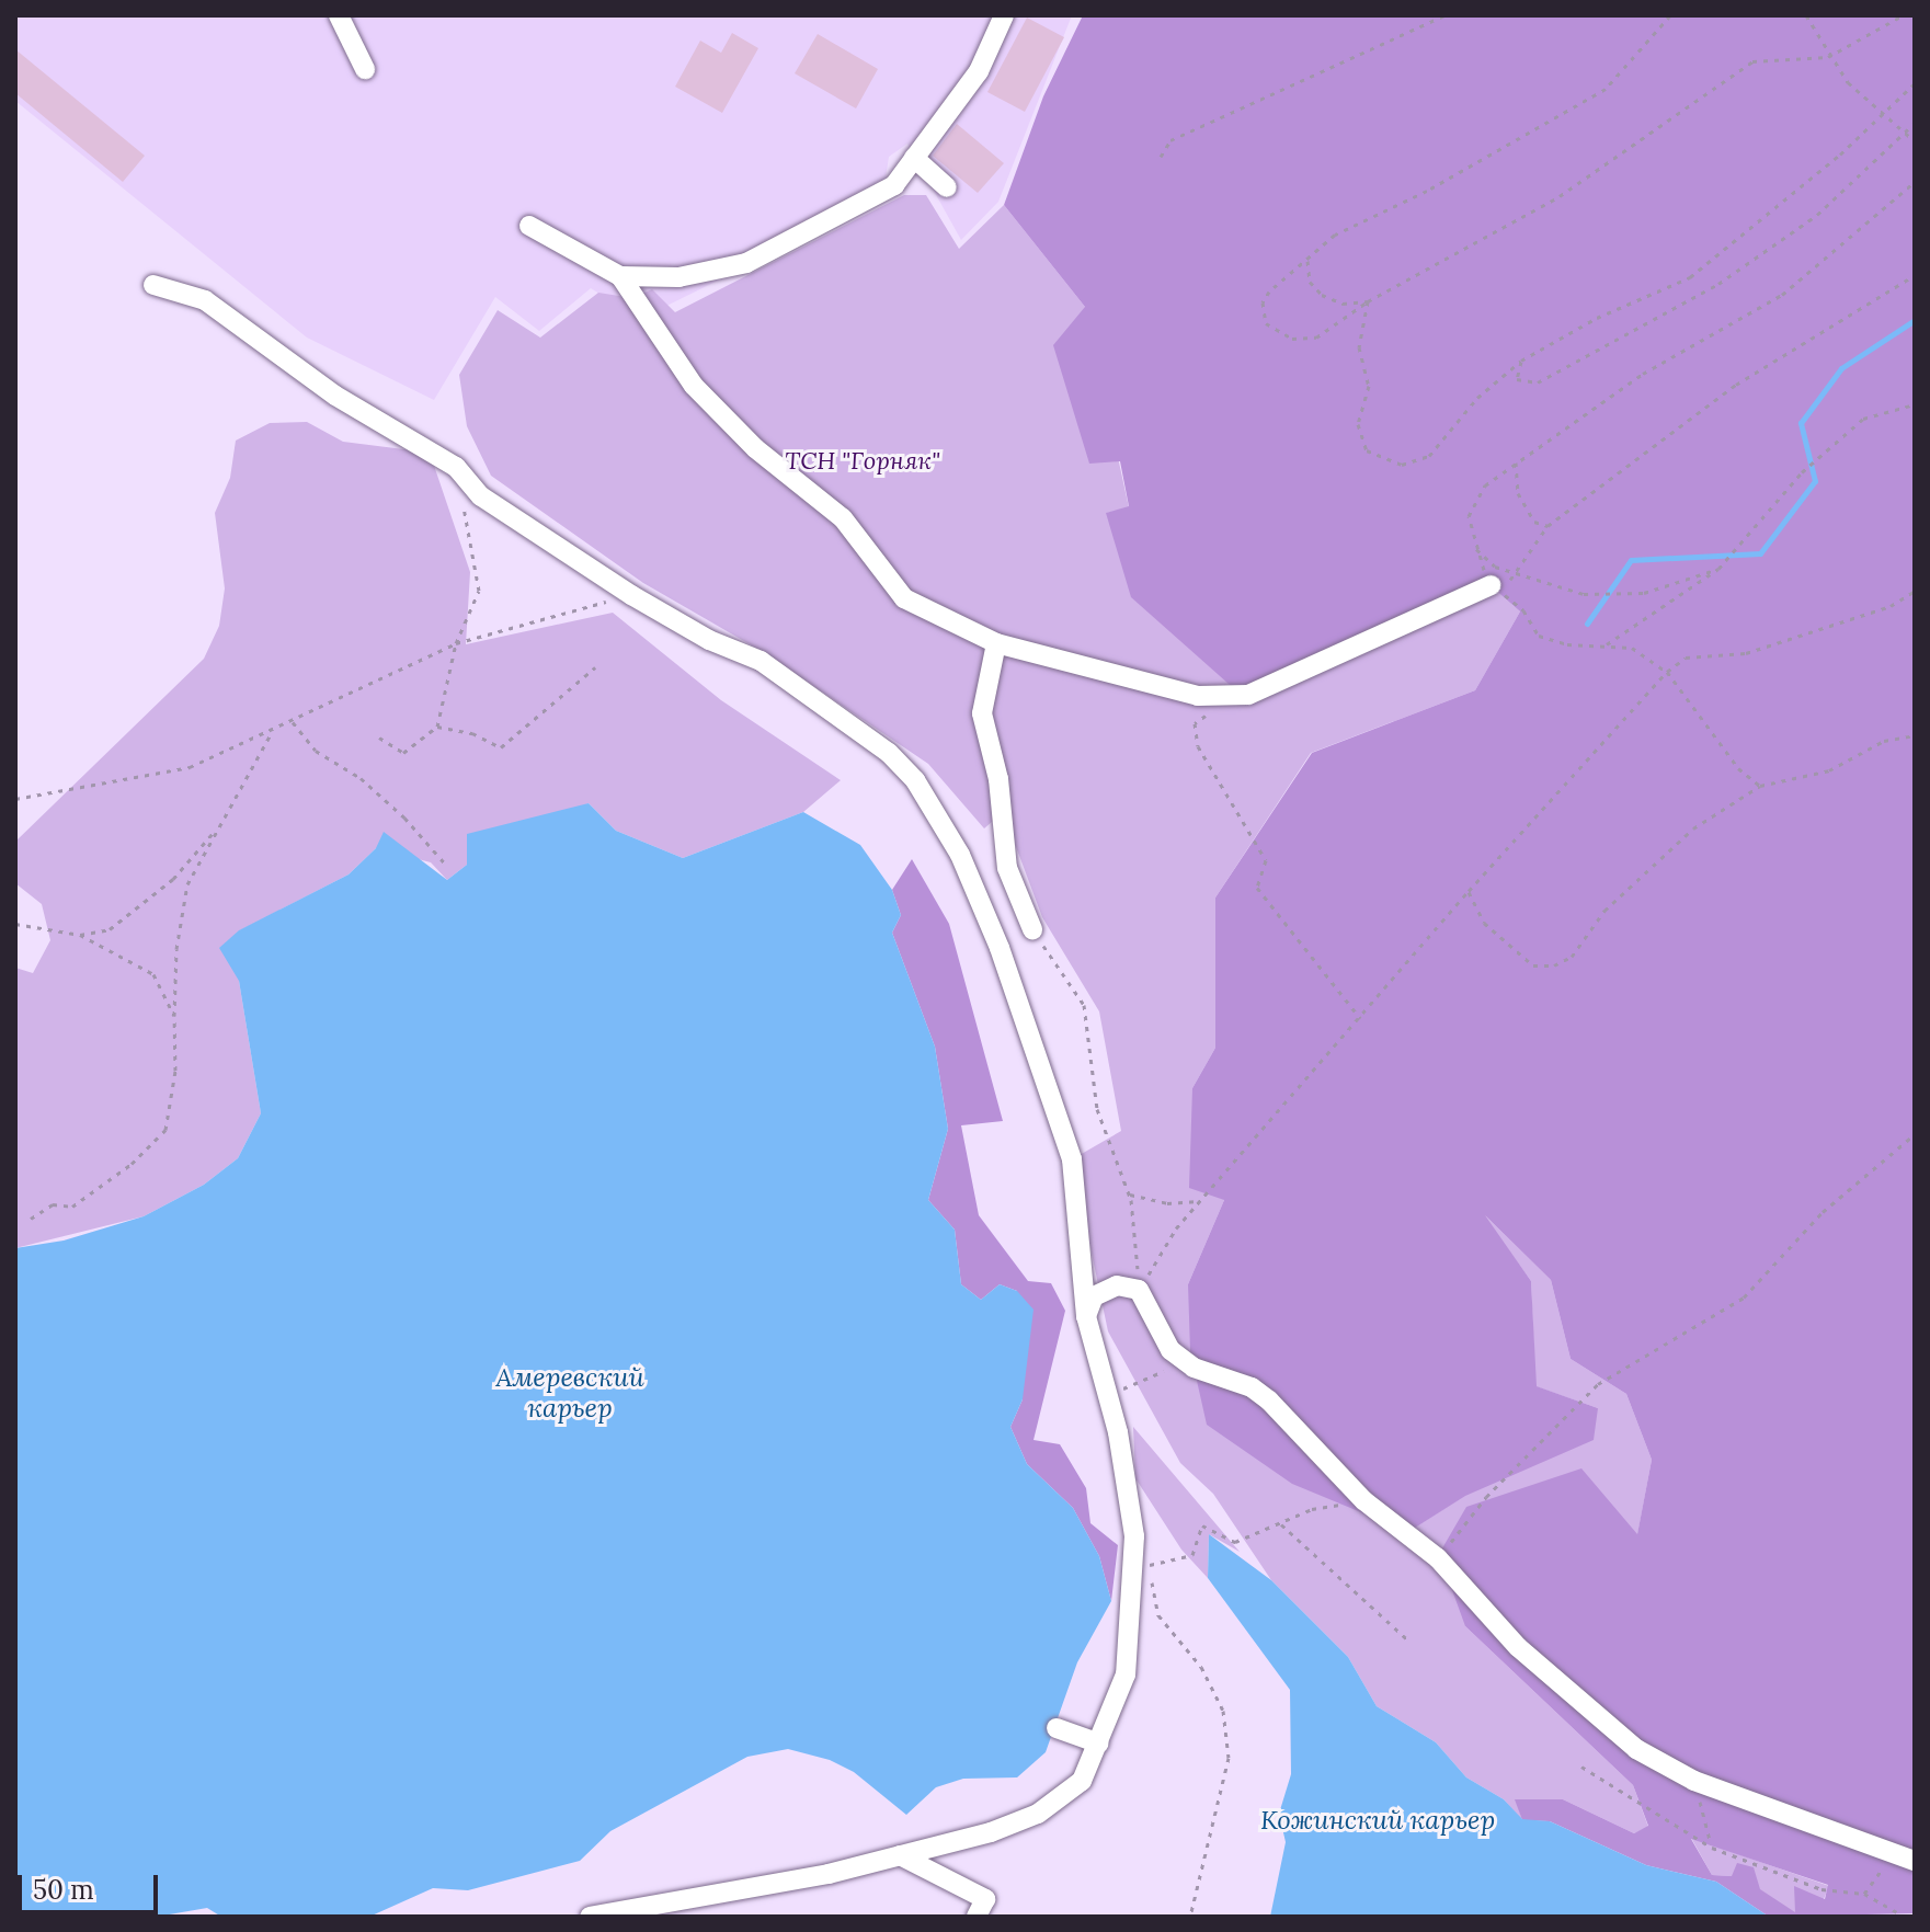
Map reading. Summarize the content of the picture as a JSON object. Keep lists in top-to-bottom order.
{
  "water": ["Амеревский карьер", "Кожинский карьер"],
  "parks": ["ТСН \"Горняк\""],
  "scale_bar": "50 m"
}
